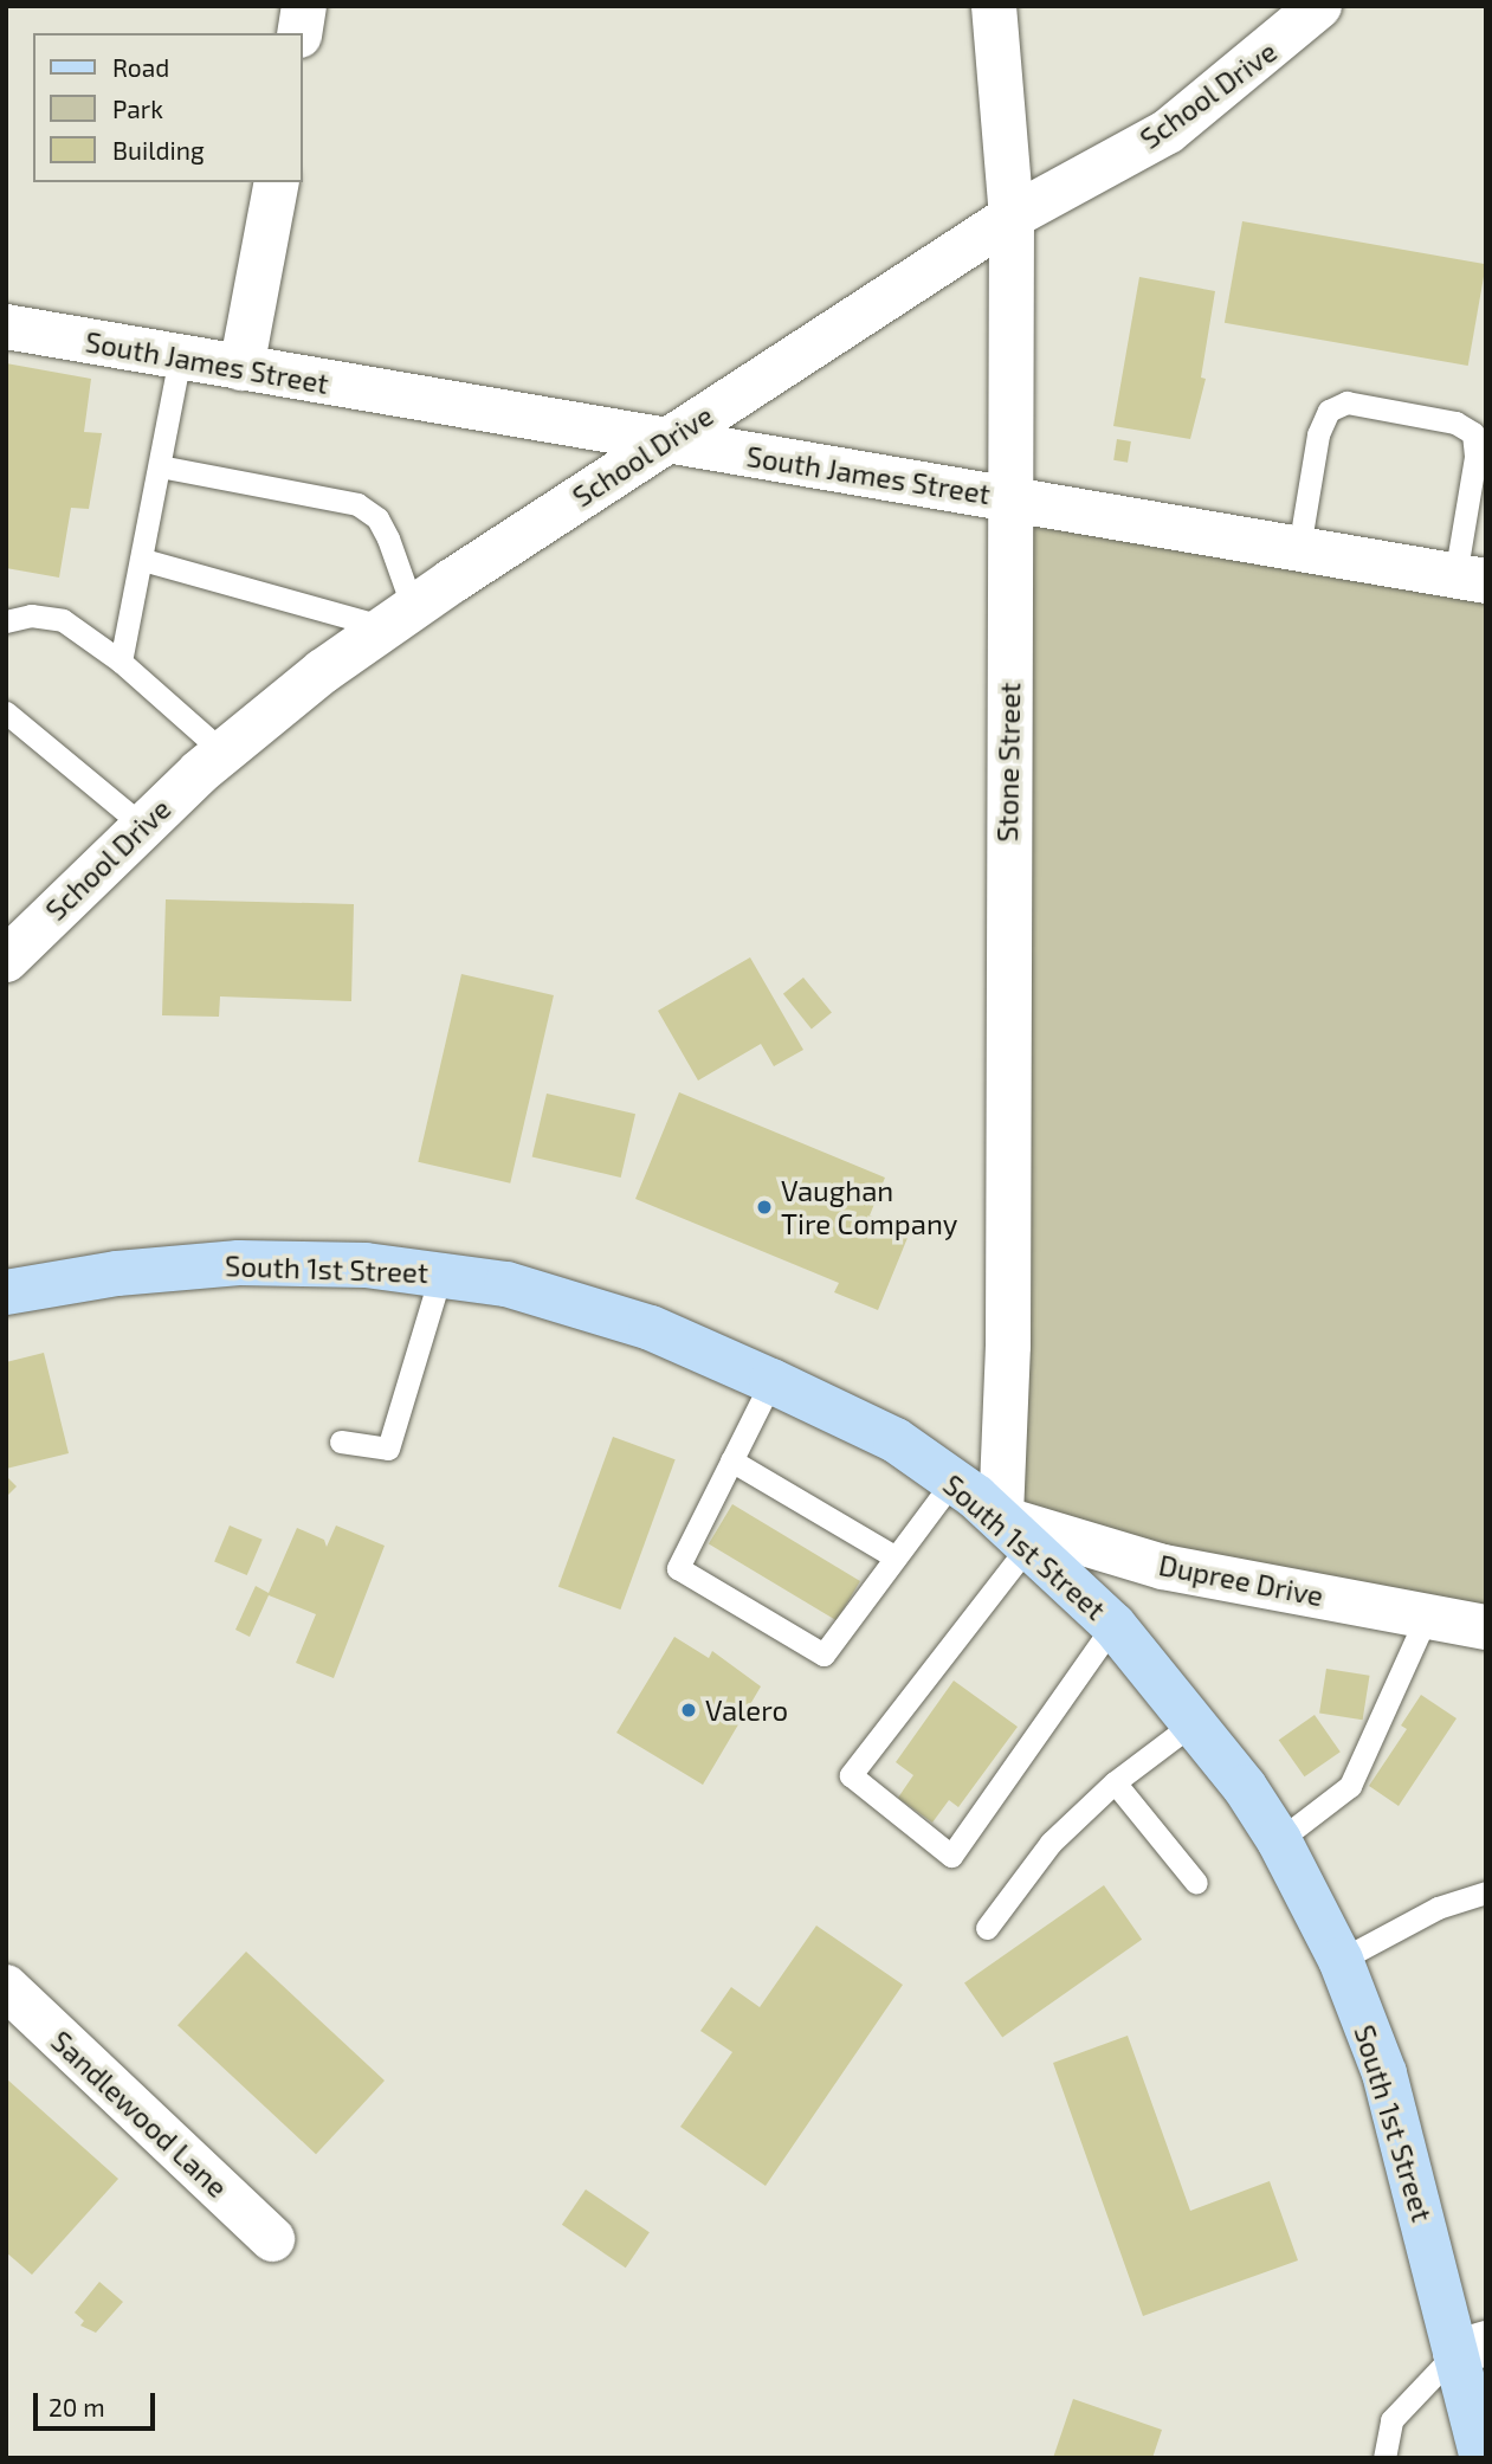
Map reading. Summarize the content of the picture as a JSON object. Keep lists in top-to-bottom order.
{
  "streets": {
    "main road": ["South 1st Street"],
    "street": [
      "School Drive",
      "South James Street",
      "Stone Street",
      "Dupree Drive",
      "Sandlewood Lane"
    ]
  },
  "crossings": [
    ["School Drive", "South James Street"],
    ["School Drive", "Stone Street"],
    ["South James Street", "Stone Street"],
    ["Stone Street", "South 1st Street"],
    ["Stone Street", "Dupree Drive"],
    ["South 1st Street", "Dupree Drive"]
  ],
  "places": ["Vaughan Tire Company", "Valero"],
  "legend": ["Road", "Park", "Building"],
  "scale_bar": "20 m"
}
